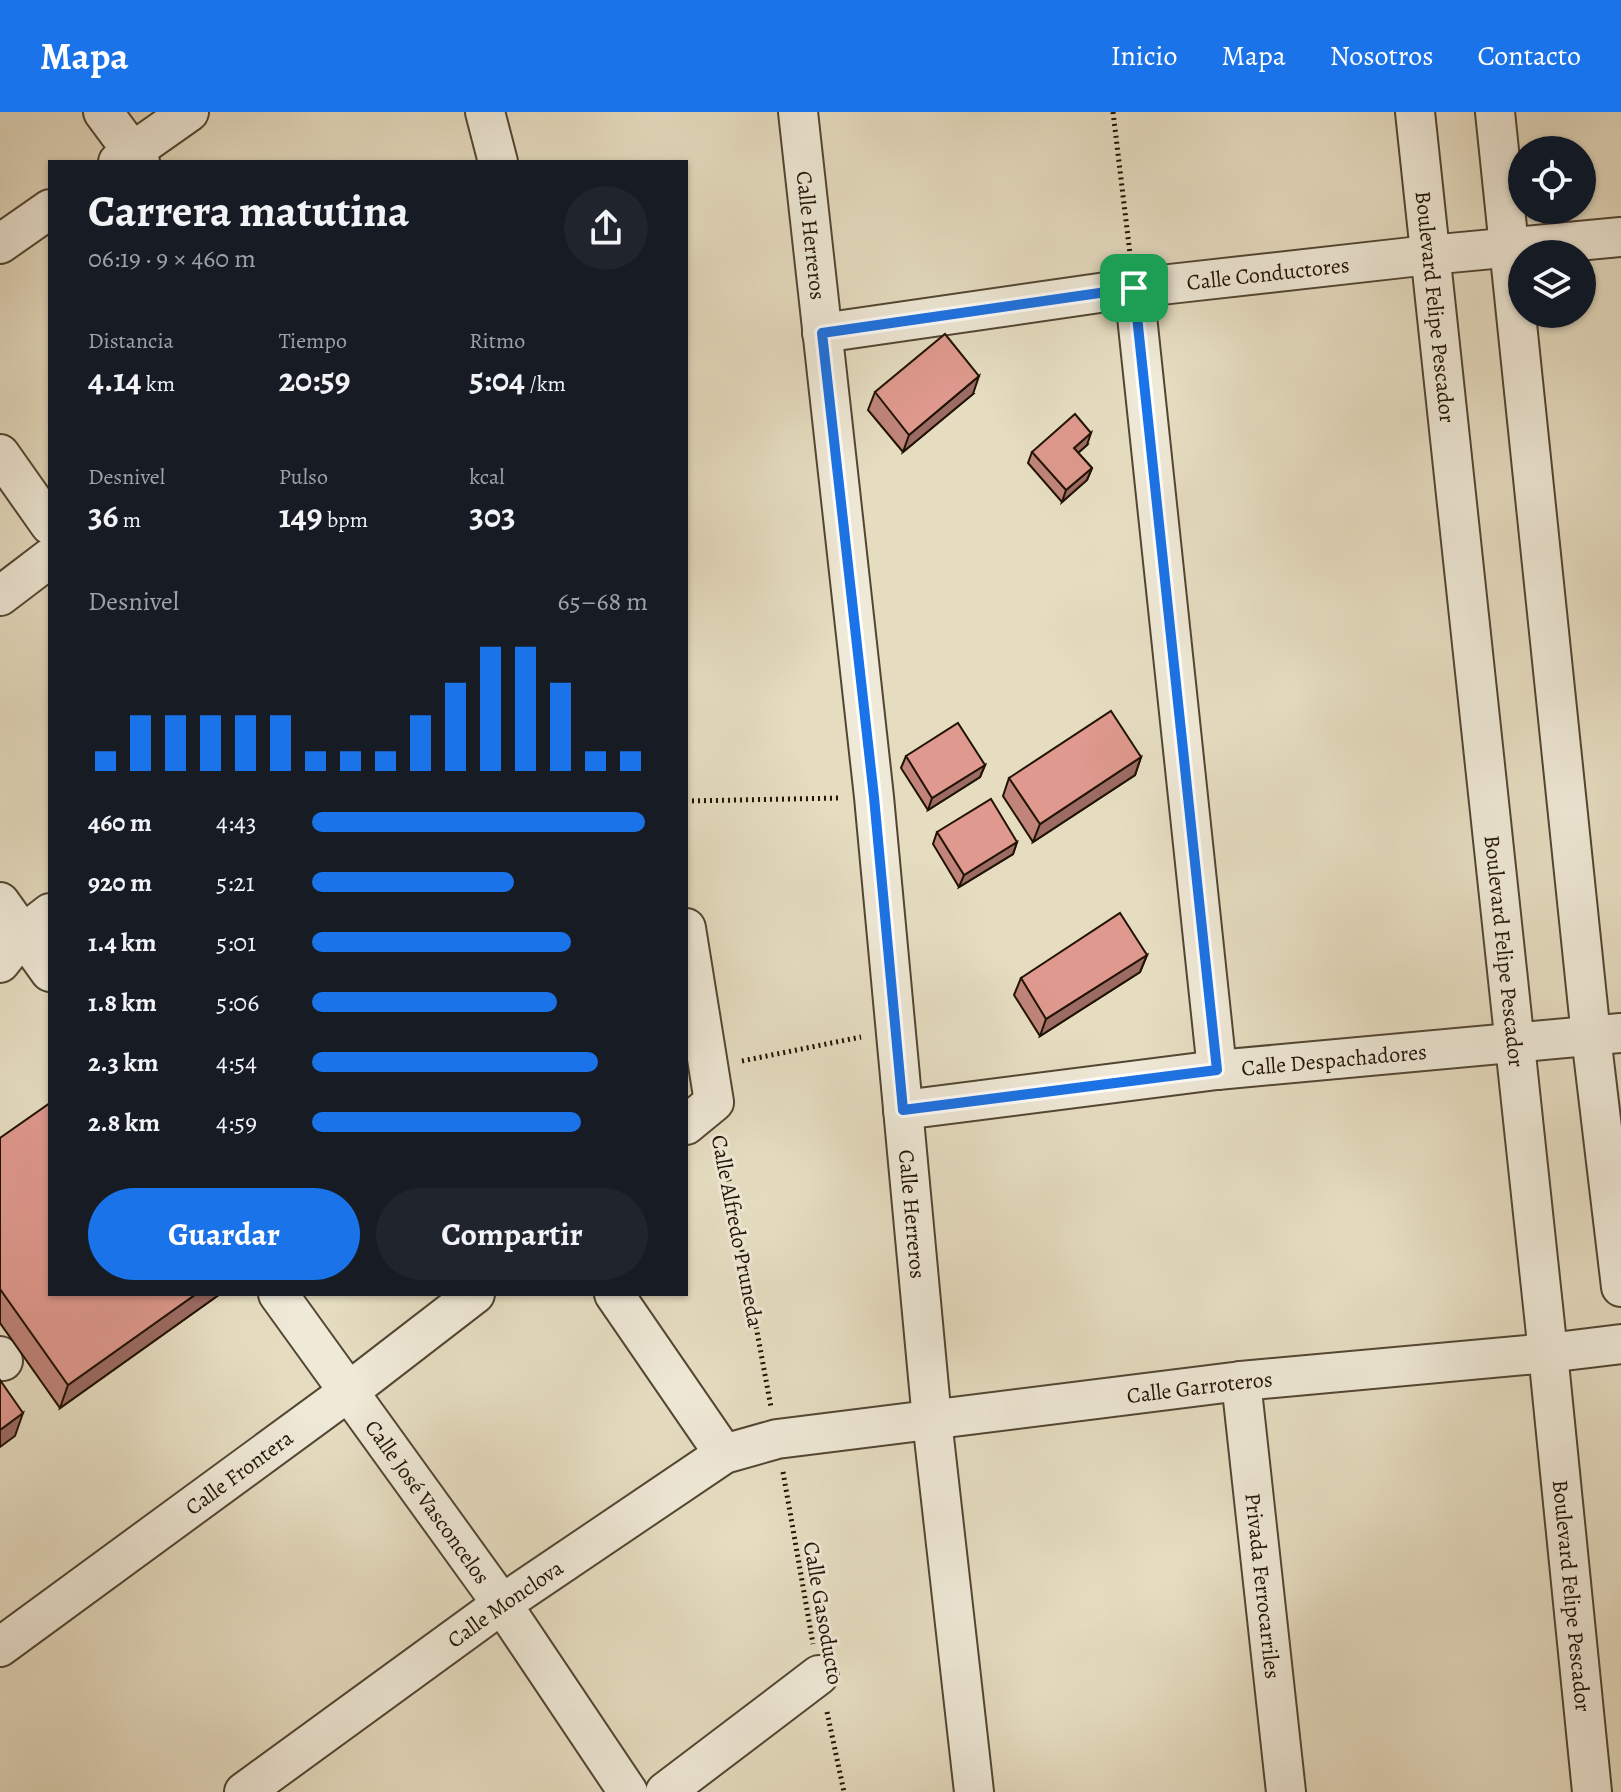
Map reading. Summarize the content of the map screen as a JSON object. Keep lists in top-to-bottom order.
{
  "streets": {
    "street": [
      "Calle Herreros",
      "Calle Conductores",
      "Boulevard Felipe Pescador",
      "Calle Despachadores",
      "Calle Garroteros",
      "Calle Frontera",
      "Calle José Vasconcelos",
      "Privada Ferrocarriles",
      "Calle Monclova"
    ],
    "path": ["Calle Alfredo Pruneda", "Calle Gasoducto"]
  },
  "crossings": [
    ["Calle Herreros", "Calle Conductores"],
    ["Calle Herreros", "Calle Despachadores"],
    ["Calle Herreros", "Calle Garroteros"],
    ["Calle Conductores", "Boulevard Felipe Pescador"],
    ["Boulevard Felipe Pescador", "Calle Despachadores"],
    ["Boulevard Felipe Pescador", "Calle Garroteros"],
    ["Calle Alfredo Pruneda", "Calle Garroteros"],
    ["Calle Alfredo Pruneda", "Calle Monclova"],
    ["Calle Alfredo Pruneda", "Calle Gasoducto"],
    ["Calle Garroteros", "Privada Ferrocarriles"],
    ["Calle Garroteros", "Calle Monclova"],
    ["Calle Garroteros", "Calle Gasoducto"],
    ["Calle Frontera", "Calle José Vasconcelos"],
    ["Calle José Vasconcelos", "Calle Monclova"],
    ["Calle Monclova", "Calle Gasoducto"]
  ],
  "page": {
    "header": "Mapa",
    "nav": [
      "Inicio",
      "Mapa",
      "Nosotros",
      "Contacto"
    ],
    "heading": ["Carrera matutina", "06:19 · 9 × 460 m"],
    "stats": [
      ["Distancia", "4.14 km"],
      ["Tiempo", "20:59"],
      ["Ritmo", "5:04 /km"],
      ["Desnivel", "36 m"],
      ["Pulso", "149 bpm"],
      ["kcal", "303"]
    ],
    "chart": ["Desnivel", "65–68 m"],
    "list": [
      {
        "name": "460 m",
        "note": "4:43"
      },
      {
        "name": "920 m",
        "note": "5:21"
      },
      {
        "name": "1.4 km",
        "note": "5:01"
      },
      {
        "name": "1.8 km",
        "note": "5:06"
      },
      {
        "name": "2.3 km",
        "note": "4:54"
      },
      {
        "name": "2.8 km",
        "note": "4:59"
      }
    ],
    "buttons": ["Guardar", "Compartir"]
  }
}
